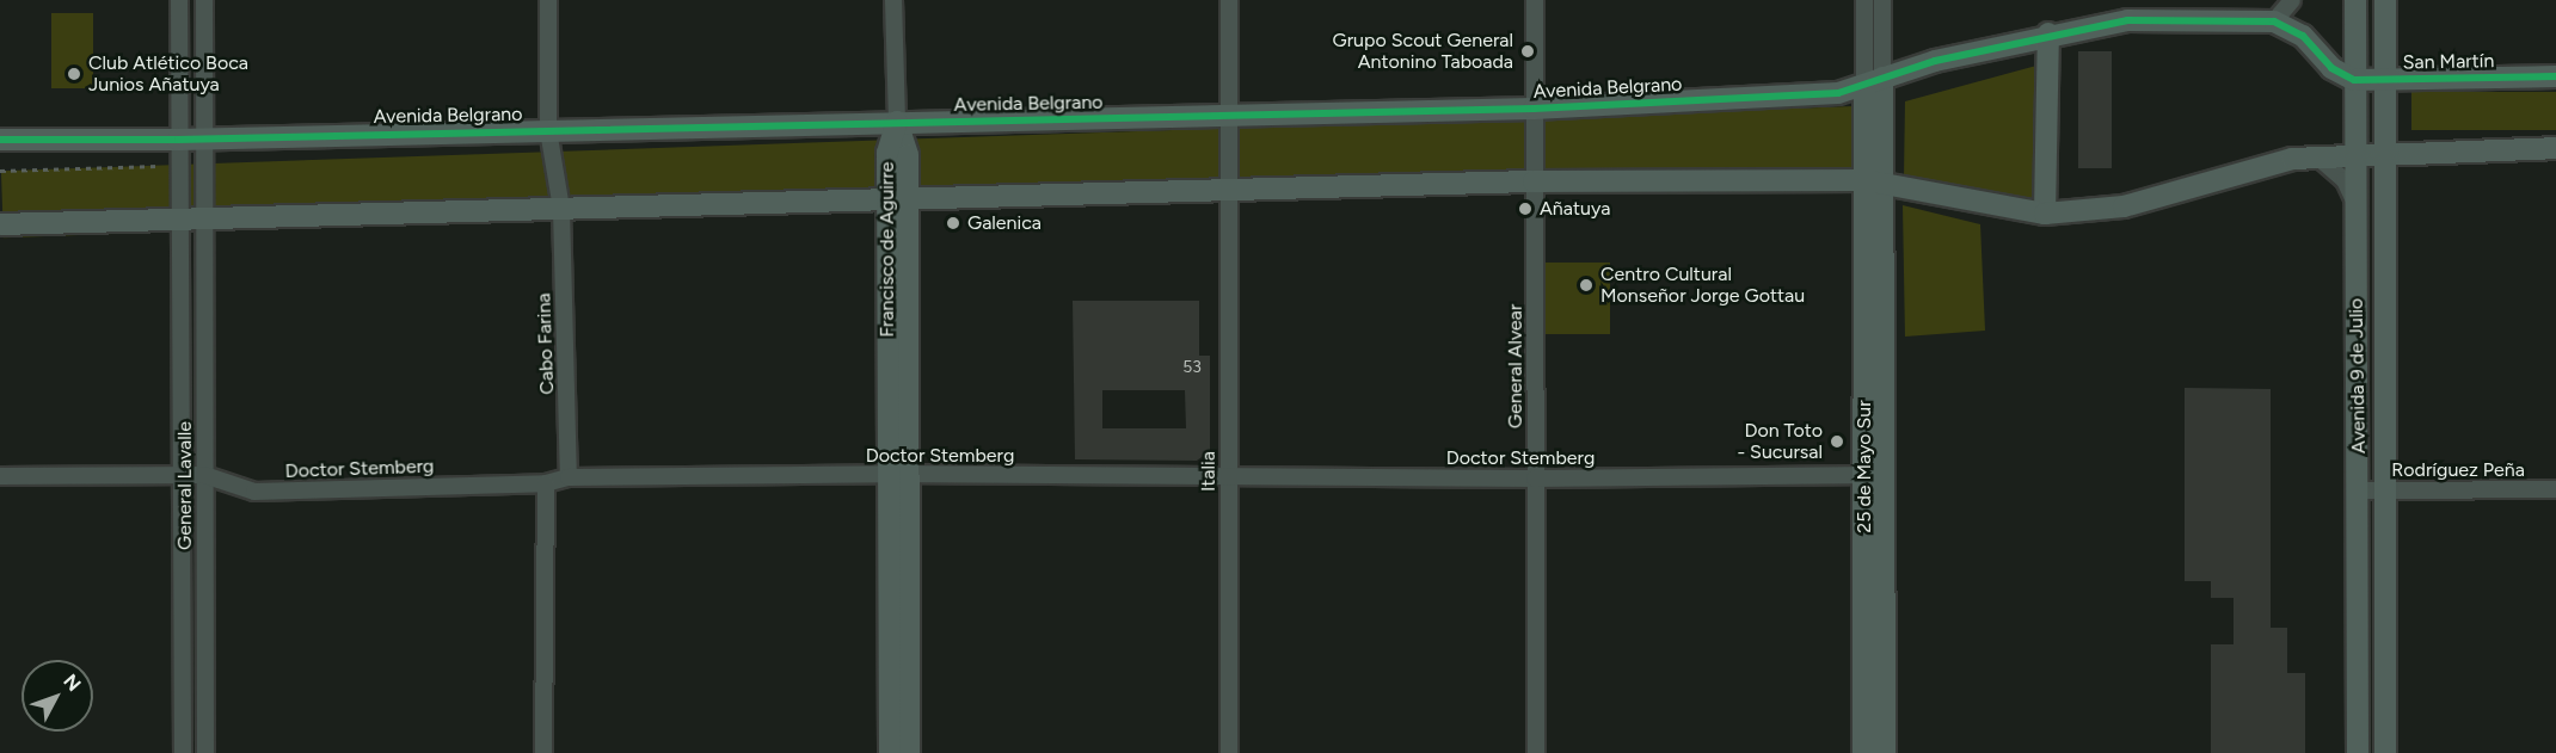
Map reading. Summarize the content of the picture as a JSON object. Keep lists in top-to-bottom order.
{
  "streets": {
    "street": [
      "San Martín",
      "Avenida Belgrano",
      "Francisco de Aguirre",
      "Cabo Farina",
      "General Alvear",
      "Avenida 9 de Julio",
      "Doctor Stemberg",
      "25 de Mayo Sur",
      "Rodríguez Peña",
      "Italia",
      "General Lavalle"
    ]
  },
  "crossings": [
    ["San Martín", "Avenida 9 de Julio"],
    ["Avenida Belgrano", "Francisco de Aguirre"],
    ["Avenida Belgrano", "Cabo Farina"],
    ["Avenida Belgrano", "General Alvear"],
    ["Avenida Belgrano", "25 de Mayo Sur"],
    ["Avenida Belgrano", "Italia"],
    ["Avenida Belgrano", "General Lavalle"],
    ["Francisco de Aguirre", "Doctor Stemberg"],
    ["Cabo Farina", "Doctor Stemberg"],
    ["General Alvear", "Doctor Stemberg"],
    ["Avenida 9 de Julio", "Rodríguez Peña"],
    ["Doctor Stemberg", "25 de Mayo Sur"],
    ["Doctor Stemberg", "Italia"],
    ["Doctor Stemberg", "General Lavalle"]
  ],
  "places": [
    "Grupo Scout General Antonino Taboada",
    "Club Atlético Boca Junios Añatuya",
    "Añatuya",
    "Galenica",
    "Centro Cultural Monseñor Jorge Gottau",
    "Don Toto - Sucursal"
  ],
  "house_numbers": ["53"],
  "north": "top right"
}
